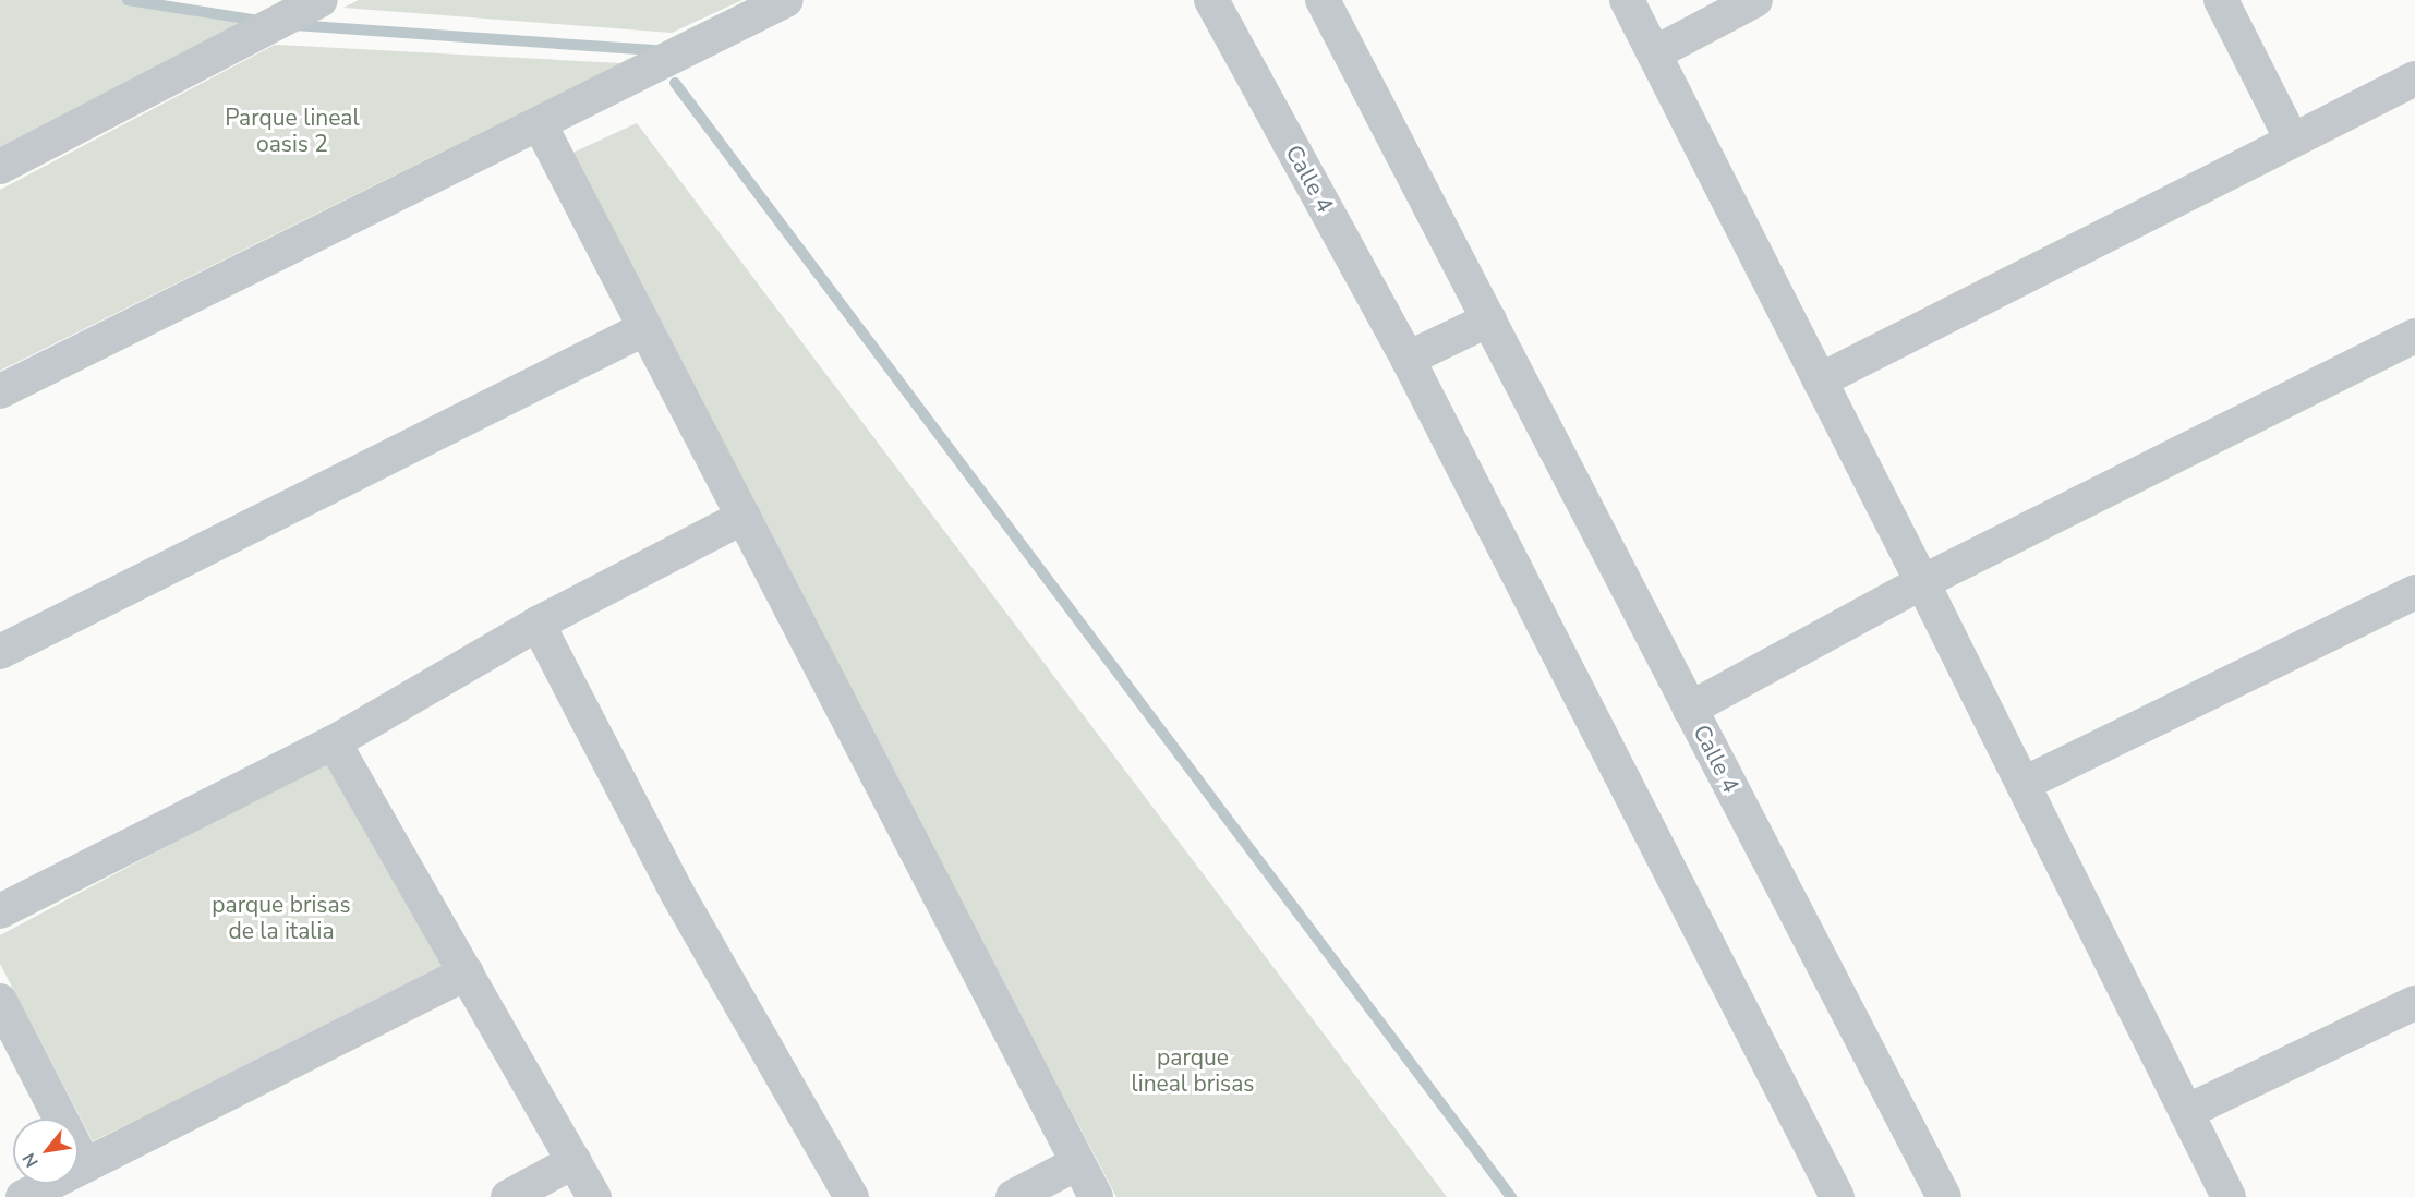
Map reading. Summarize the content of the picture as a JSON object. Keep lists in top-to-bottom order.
{
  "streets": {
    "street": ["Calle 4"]
  },
  "parks": ["Parque lineal oasis 2", "parque brisas de la italia", "parque lineal brisas"],
  "north": "bottom left"
}
